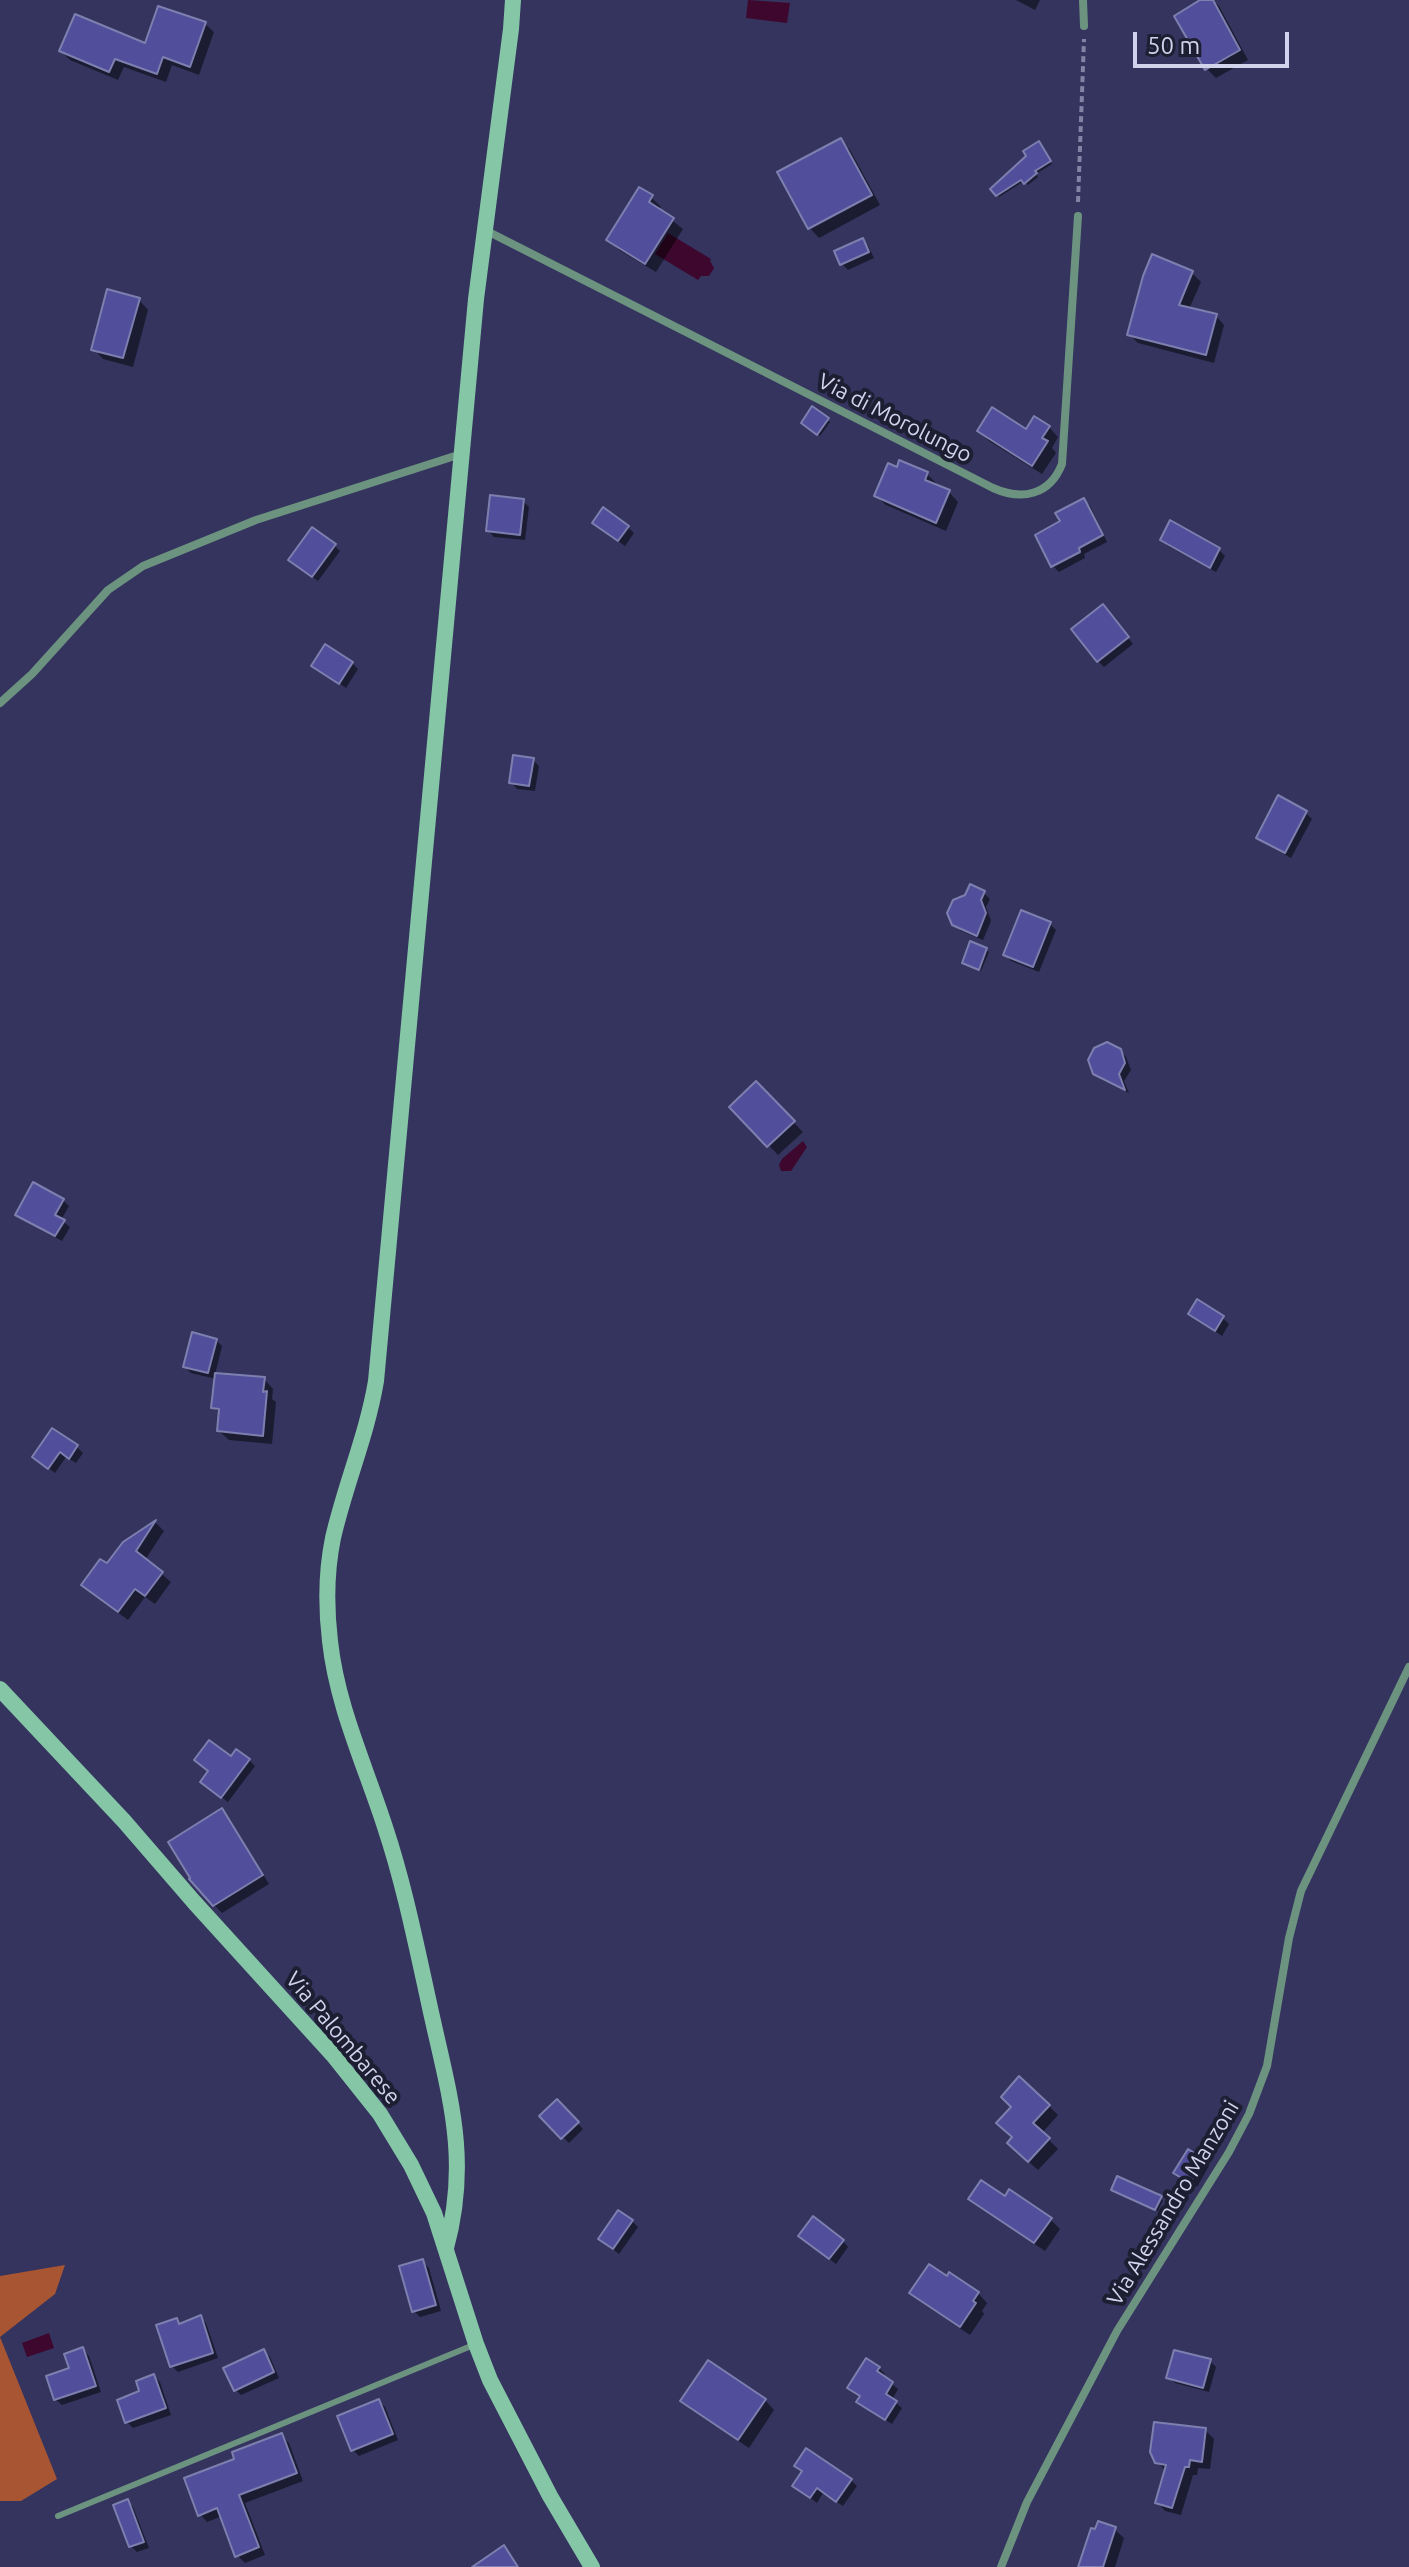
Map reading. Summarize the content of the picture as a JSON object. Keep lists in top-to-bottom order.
{
  "streets": {
    "street": ["Via di Morolungo", "Via Palombarese", "Via Alessandro Manzoni"]
  },
  "scale_bar": "50 m"
}
